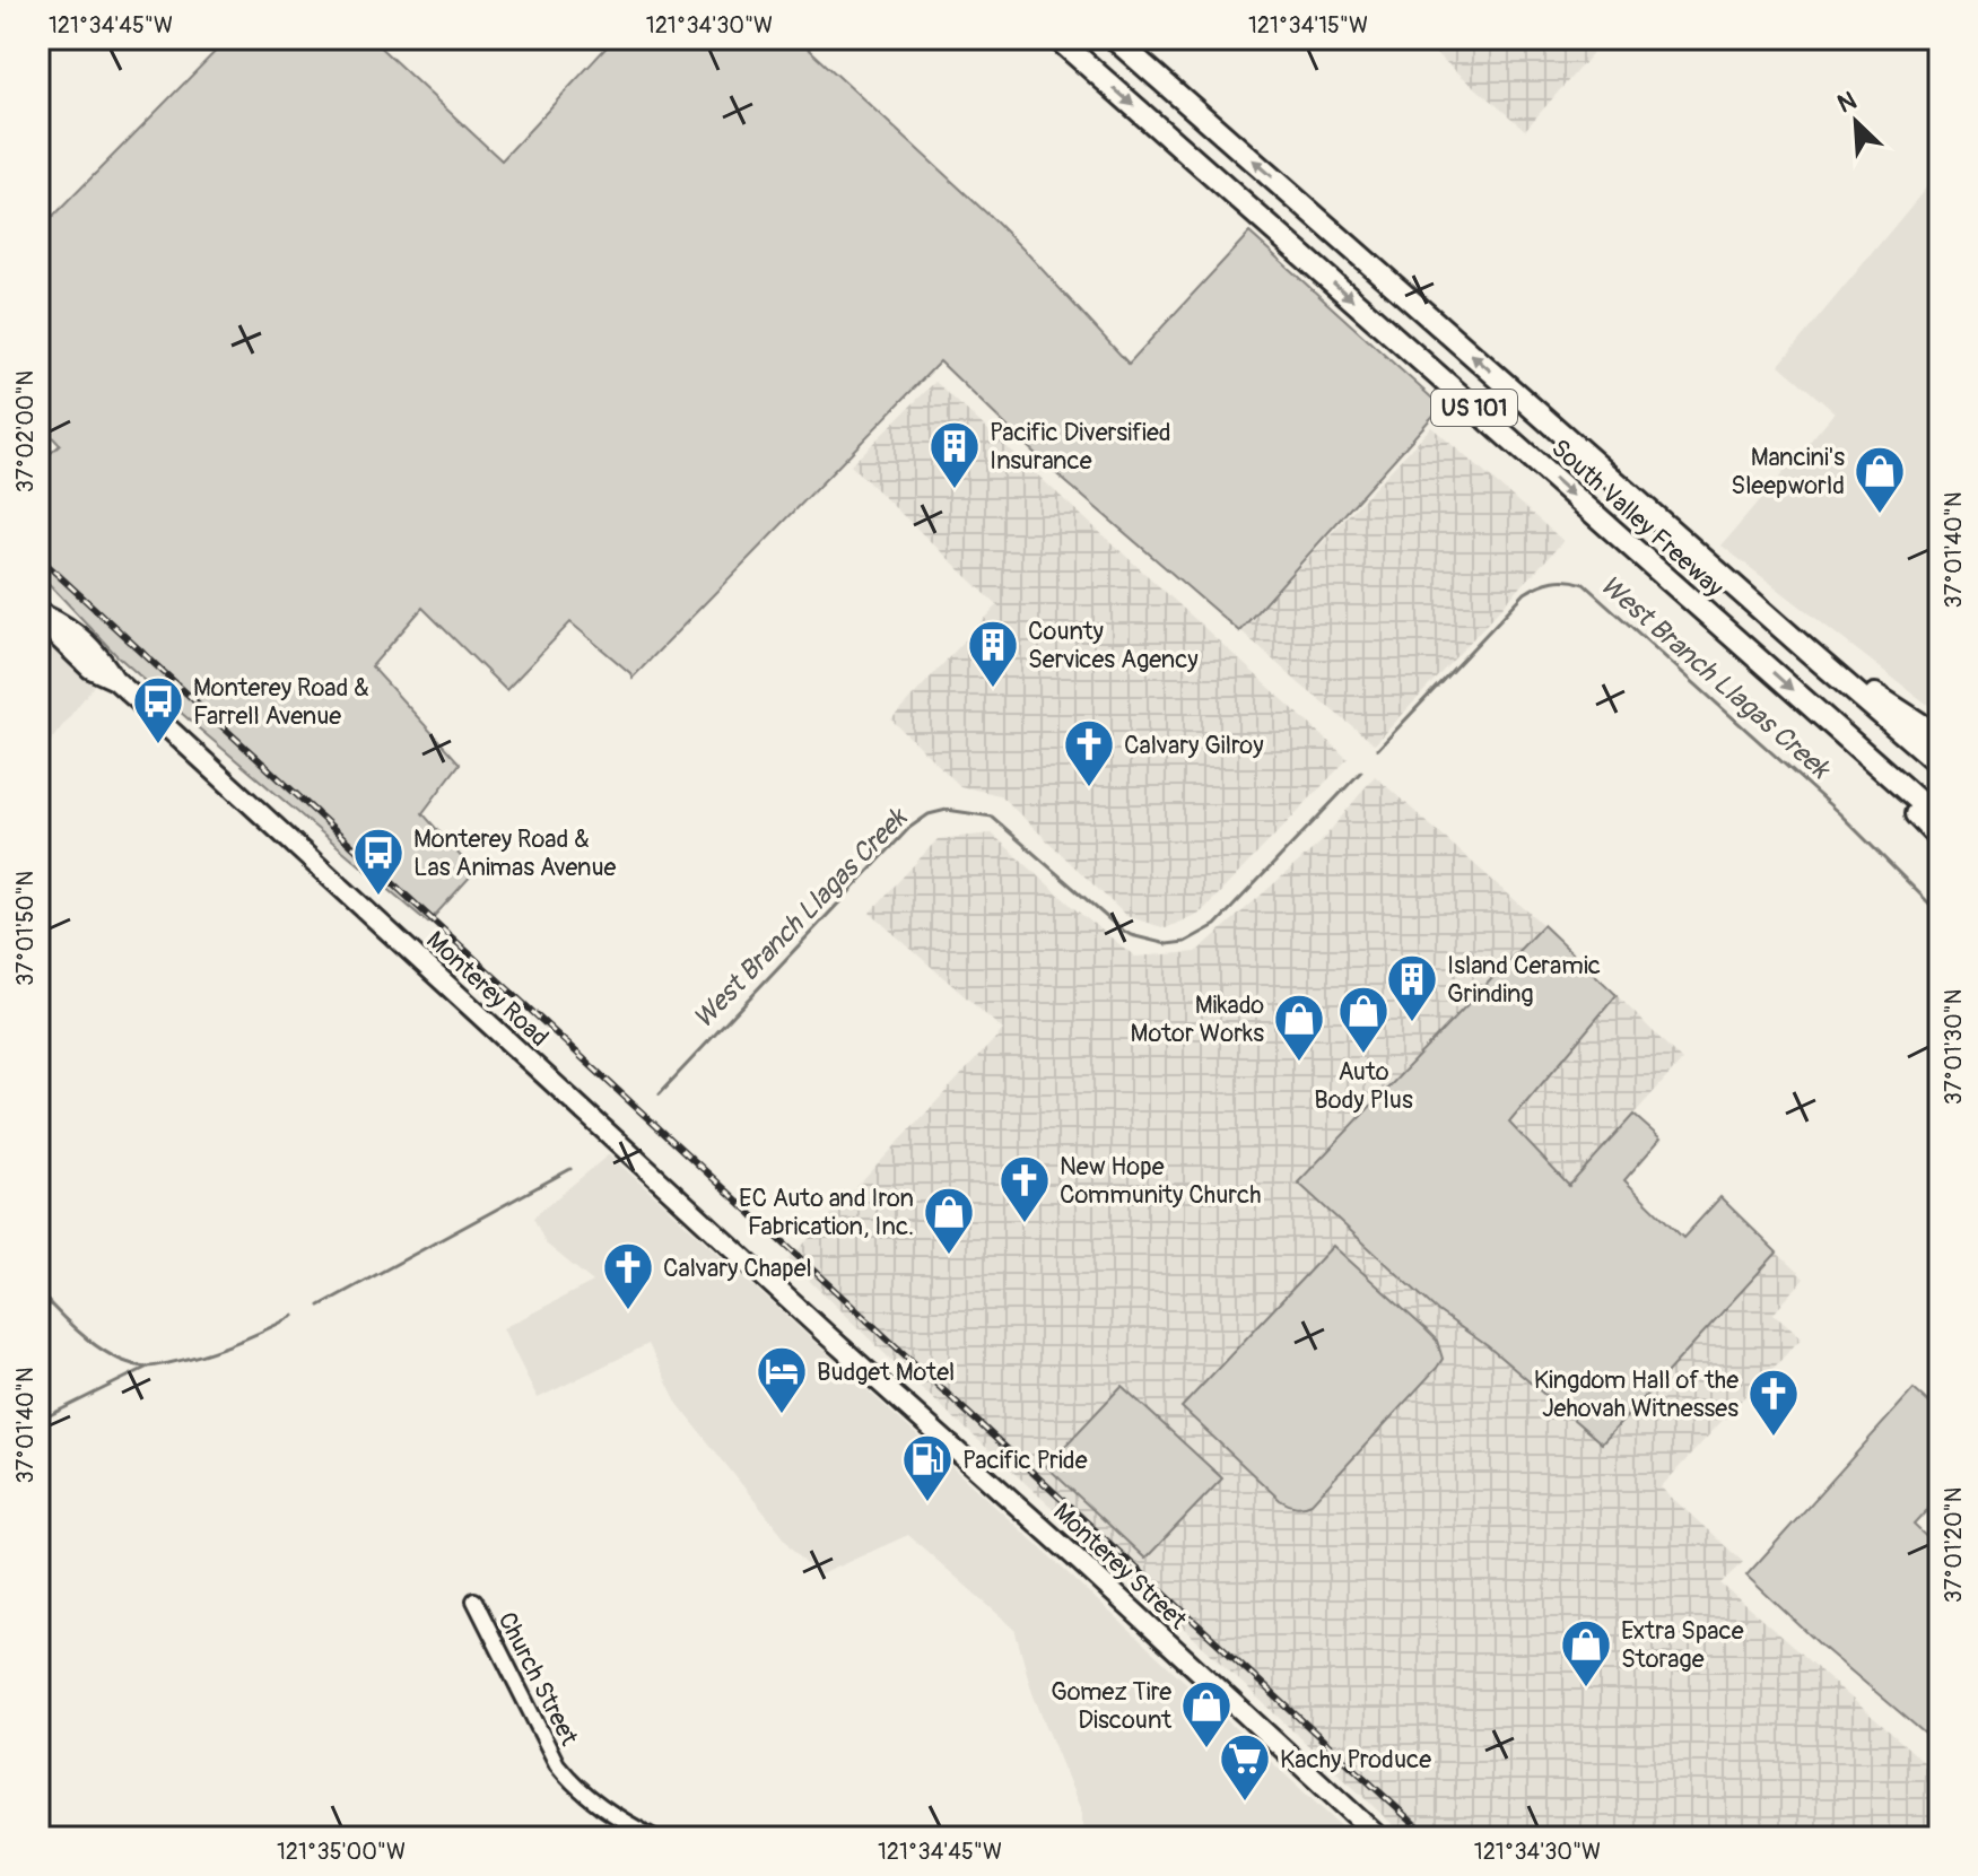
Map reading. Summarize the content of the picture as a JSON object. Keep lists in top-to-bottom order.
{
  "streets": {
    "highway": ["US 101", "South Valley Freeway"],
    "main road": ["Monterey Road", "Monterey Street"],
    "street": ["Church Street"]
  },
  "crossings": [
    ["Monterey Road", "Monterey Street"]
  ],
  "water": ["West Branch Llagas Creek"],
  "places": {
    "building": ["Pacific Diversified Insurance", "County Services Agency", "Island Ceramic Grinding"],
    "shop": [
      "Mancini's Sleepworld",
      "Auto Body Plus",
      "Mikado Motor Works",
      "EC Auto and Iron Fabrication, Inc.",
      "Extra Space Storage",
      "Gomez Tire Discount"
    ],
    "bus stop": ["Monterey Road & Farrell Avenue", "Monterey Road & Las Animas Avenue"],
    "church": [
      "Calvary Gilroy",
      "New Hope Community Church",
      "Calvary Chapel",
      "Kingdom Hall of the Jehovah Witnesses"
    ],
    "hotel": ["Budget Motel"],
    "fuel station": ["Pacific Pride"],
    "supermarket": ["Kachy Produce"]
  },
  "north": "top left",
  "coordinates": [
    "121°34'45\"W",
    "121°34'30\"W",
    "121°34'15\"W",
    "37°02'00\"N",
    "37°01'40\"N",
    "37°01'50\"N",
    "37°01'30\"N",
    "37°01'20\"N",
    "121°35'00\"W"
  ]
}
